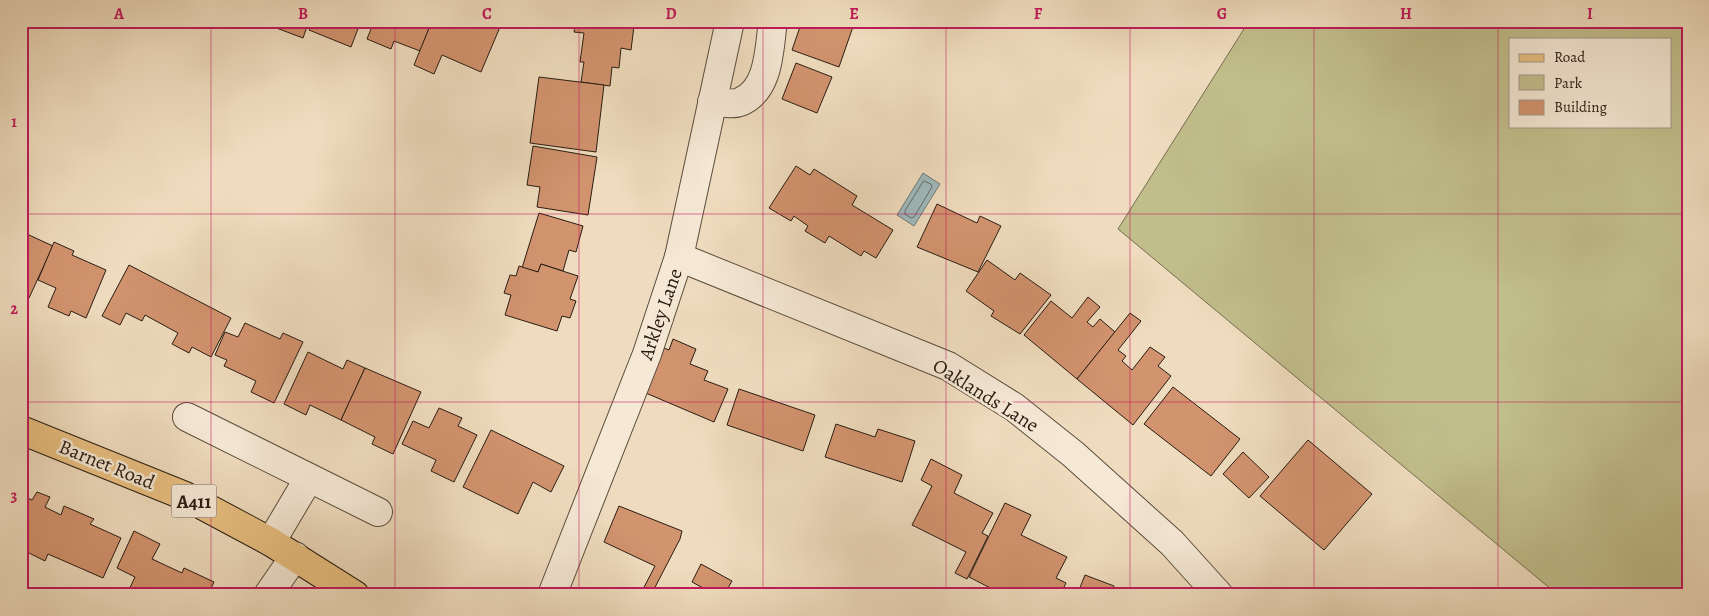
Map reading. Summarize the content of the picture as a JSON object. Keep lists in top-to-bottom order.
{
  "streets": {
    "main road": ["Barnet Road", "A411"],
    "street": ["Arkley Lane", "Oaklands Lane"]
  },
  "crossings": [
    ["Arkley Lane", "Oaklands Lane"]
  ],
  "legend": ["Road", "Park", "Building"],
  "grid": {
    "columns": [
      "A",
      "B",
      "C",
      "D",
      "E",
      "F",
      "G",
      "H",
      "I"
    ],
    "rows": ["1", "2", "3"]
  }
}
